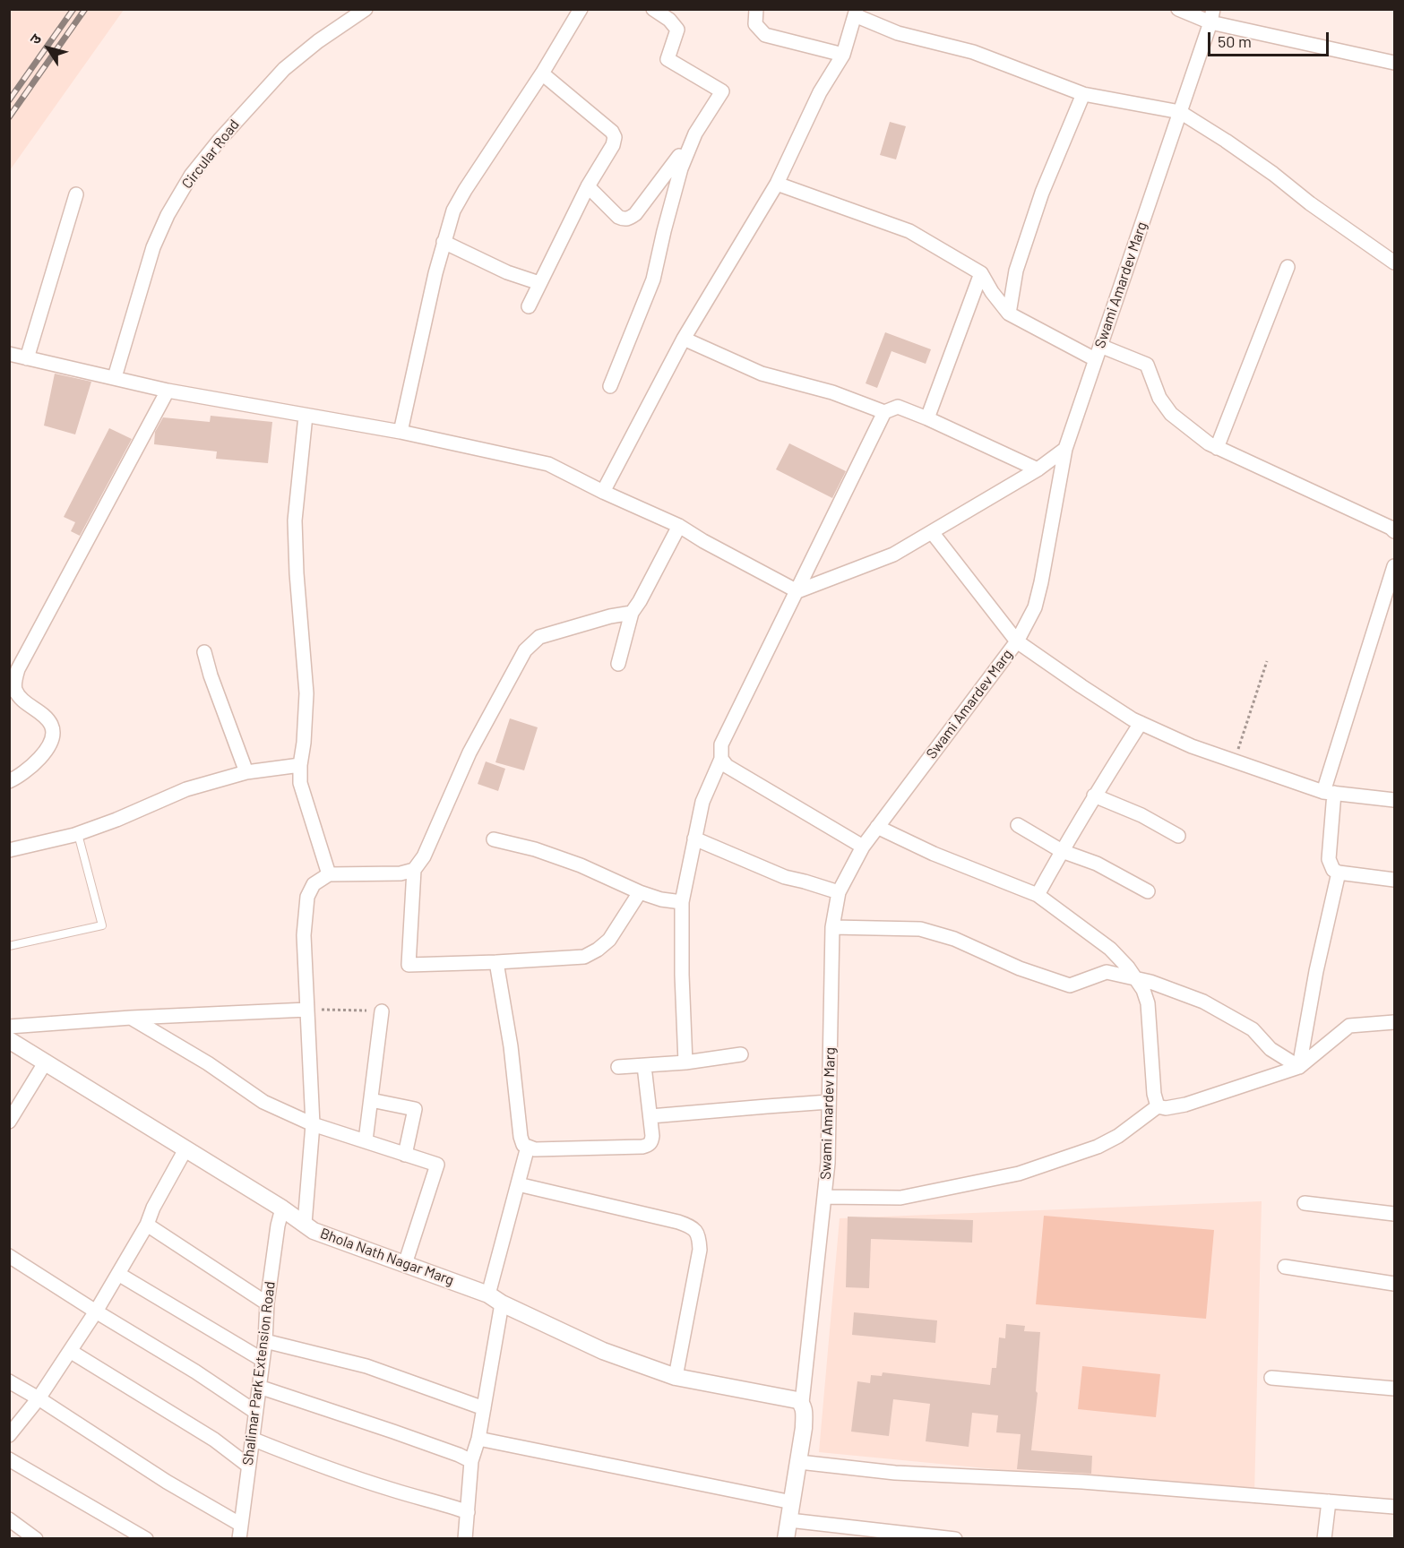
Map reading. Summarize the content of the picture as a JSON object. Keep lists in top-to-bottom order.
{
  "streets": {
    "street": [
      "Circular Road",
      "Swami Amardev Marg",
      "Bhola Nath Nagar Marg",
      "Shalimar Park Extension Road"
    ]
  },
  "crossings": [
    ["Swami Amardev Marg", "Bhola Nath Nagar Marg"],
    ["Bhola Nath Nagar Marg", "Shalimar Park Extension Road"]
  ],
  "scale_bar": "50 m",
  "north": "top left"
}
